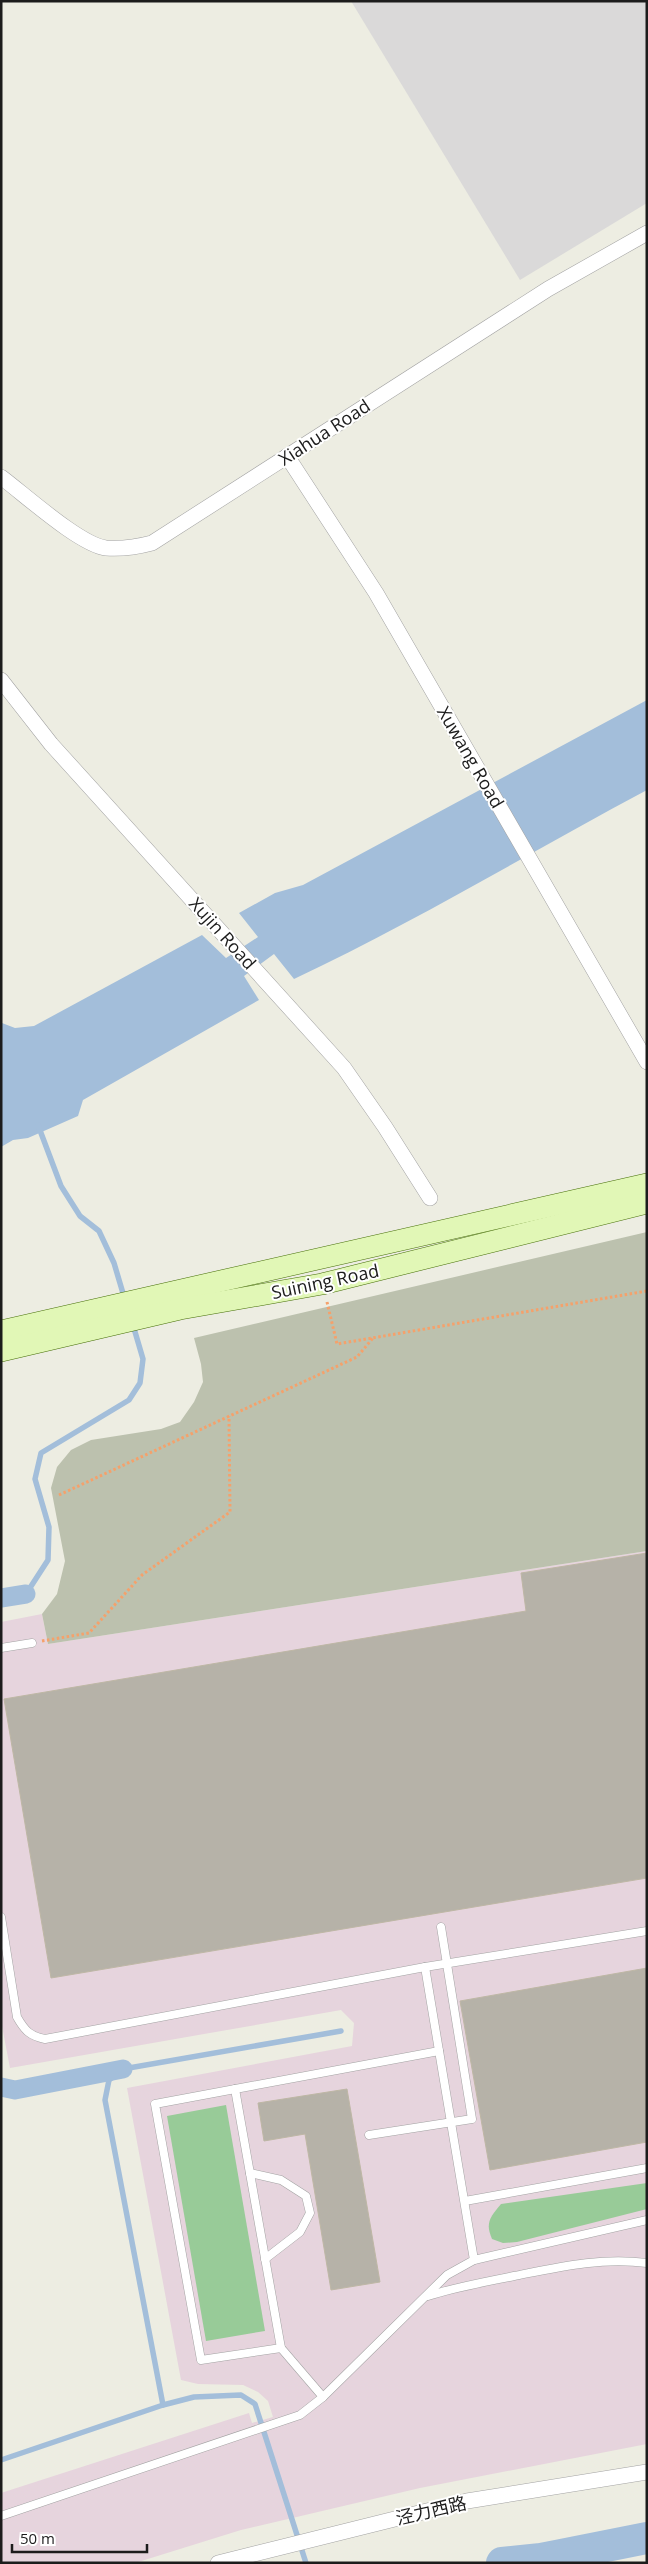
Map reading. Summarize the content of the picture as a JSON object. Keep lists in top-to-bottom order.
{
  "streets": {
    "main road": ["Suining Road"],
    "street": [
      "Xiahua Road",
      "Xuwang Road",
      "Xujin Road",
      "泾力西路"
    ]
  },
  "crossings": [
    ["Xiahua Road", "Xuwang Road"]
  ],
  "scale_bar": "50 m"
}
